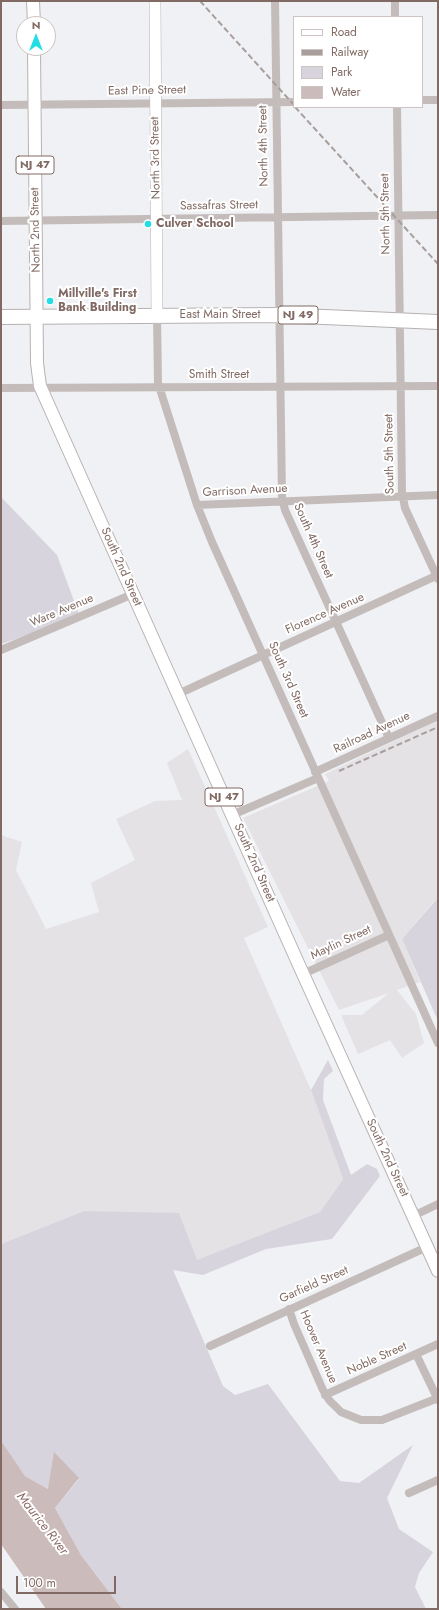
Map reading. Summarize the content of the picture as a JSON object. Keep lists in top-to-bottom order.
{
  "streets": {
    "highway": ["East Main Street", "NJ 49"],
    "main road": ["NJ 47", "North 2nd Street", "South 2nd Street"],
    "street": [
      "East Pine Street",
      "North 4th Street",
      "North 3rd Street",
      "Sassafras Street",
      "North 5th Street",
      "Smith Street",
      "South 5th Street",
      "Garrison Avenue",
      "South 4th Street",
      "Ware Avenue",
      "Florence Avenue",
      "South 3rd Street",
      "Railroad Avenue",
      "Maylin Street",
      "Garfield Street",
      "Hoover Avenue",
      "Noble Street"
    ]
  },
  "crossings": [
    ["East Pine Street", "North 4th Street"],
    ["East Pine Street", "North 3rd Street"],
    ["East Pine Street", "North 2nd Street"],
    ["North 4th Street", "Sassafras Street"],
    ["North 4th Street", "East Main Street"],
    ["North 4th Street", "South 4th Street"],
    ["North 3rd Street", "Sassafras Street"],
    ["North 3rd Street", "East Main Street"],
    ["North 3rd Street", "South 3rd Street"],
    ["Sassafras Street", "North 5th Street"],
    ["Sassafras Street", "North 2nd Street"],
    ["North 5th Street", "East Main Street"],
    ["North 5th Street", "South 5th Street"],
    ["North 2nd Street", "East Main Street"],
    ["North 2nd Street", "South 2nd Street"],
    ["East Main Street", "South 5th Street"],
    ["East Main Street", "South 4th Street"],
    ["East Main Street", "South 2nd Street"],
    ["East Main Street", "South 3rd Street"],
    ["Smith Street", "South 5th Street"],
    ["Smith Street", "South 4th Street"],
    ["Smith Street", "South 2nd Street"],
    ["Smith Street", "South 3rd Street"],
    ["South 5th Street", "Garrison Avenue"],
    ["South 5th Street", "Florence Avenue"],
    ["Garrison Avenue", "South 4th Street"],
    ["Garrison Avenue", "South 3rd Street"],
    ["South 4th Street", "Florence Avenue"],
    ["South 4th Street", "Railroad Avenue"],
    ["South 2nd Street", "Ware Avenue"],
    ["South 2nd Street", "Florence Avenue"],
    ["South 2nd Street", "Railroad Avenue"],
    ["South 2nd Street", "Maylin Street"],
    ["South 2nd Street", "Garfield Street"],
    ["Florence Avenue", "South 3rd Street"],
    ["South 3rd Street", "Railroad Avenue"],
    ["South 3rd Street", "Maylin Street"],
    ["Garfield Street", "Hoover Avenue"],
    ["Hoover Avenue", "Noble Street"]
  ],
  "water": ["Maurice River"],
  "places": ["Culver School", "Millville's First Bank Building"],
  "legend": [
    "Road",
    "Railway",
    "Park",
    "Water"
  ],
  "scale_bar": "100 m",
  "north": "top"
}
